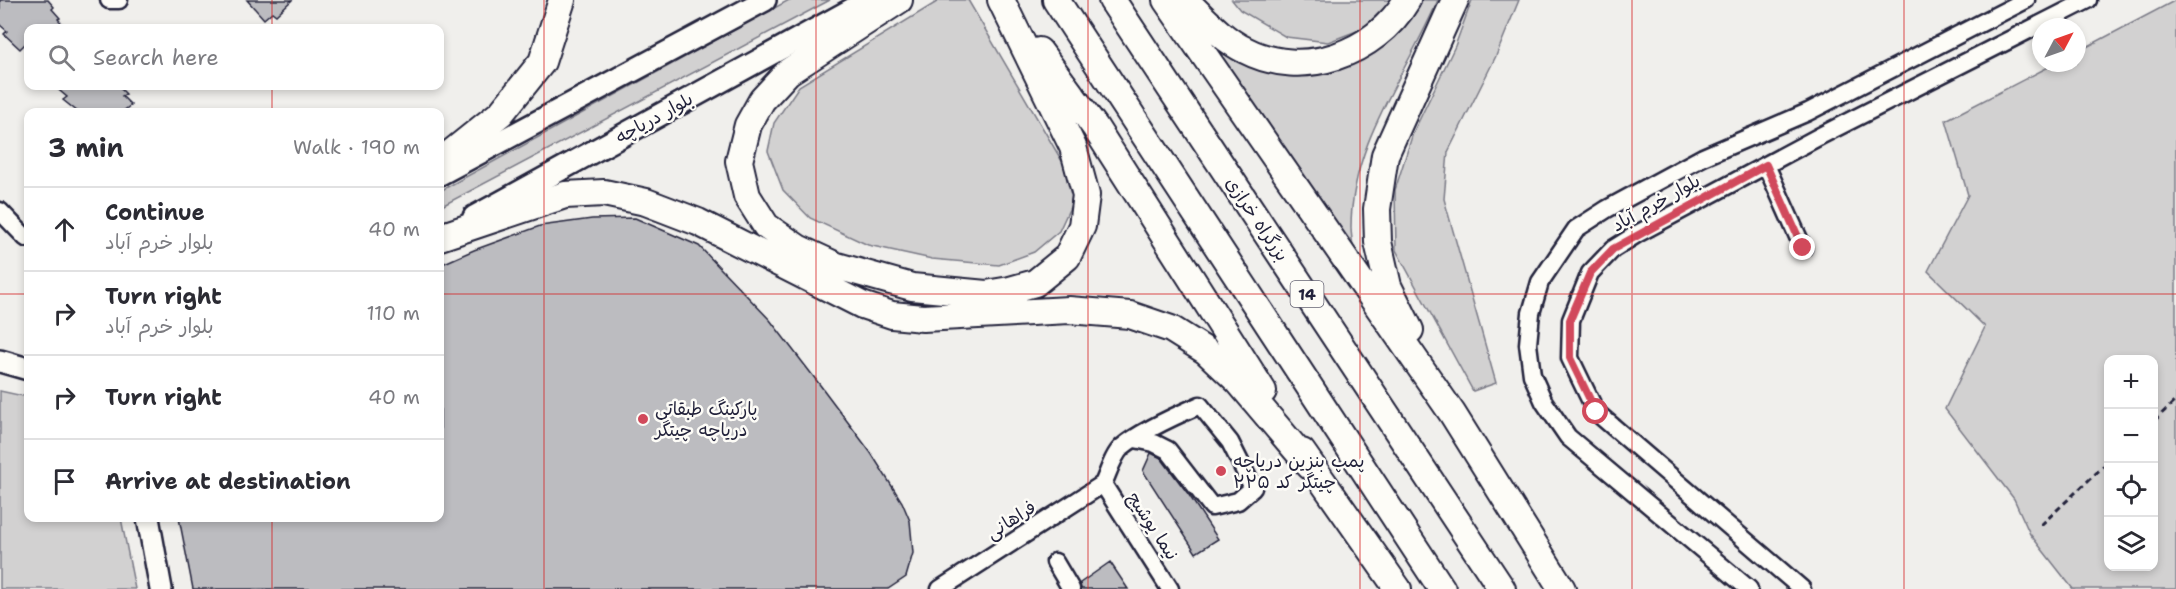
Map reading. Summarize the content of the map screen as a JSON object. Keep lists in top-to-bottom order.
{
  "streets": {
    "highway": ["بزرگراه خرازی", "14"],
    "main road": ["بلوار دریاچه"],
    "street": ["بلوار خرم آباد", "فراهانی", "نیما یوشیج"]
  },
  "crossings": [
    ["فراهانی", "نیما یوشیج"]
  ],
  "places": ["پارکینگ طبقاتی دریاچه چیتگر", "پمپ بنزین دریاچه چیتگر کد ۲۲۵"],
  "north": "top right",
  "page": {
    "search": "Search here",
    "heading": ["3 min", "Walk · 190 m"],
    "list": [
      ["Continue", "بلوار خرم آباد", "40 m"],
      ["Turn right", "بلوار خرم آباد", "110 m"],
      ["Turn right", "40 m"],
      "Arrive at destination"
    ],
    "map_buttons": ["+", "−"]
  }
}
